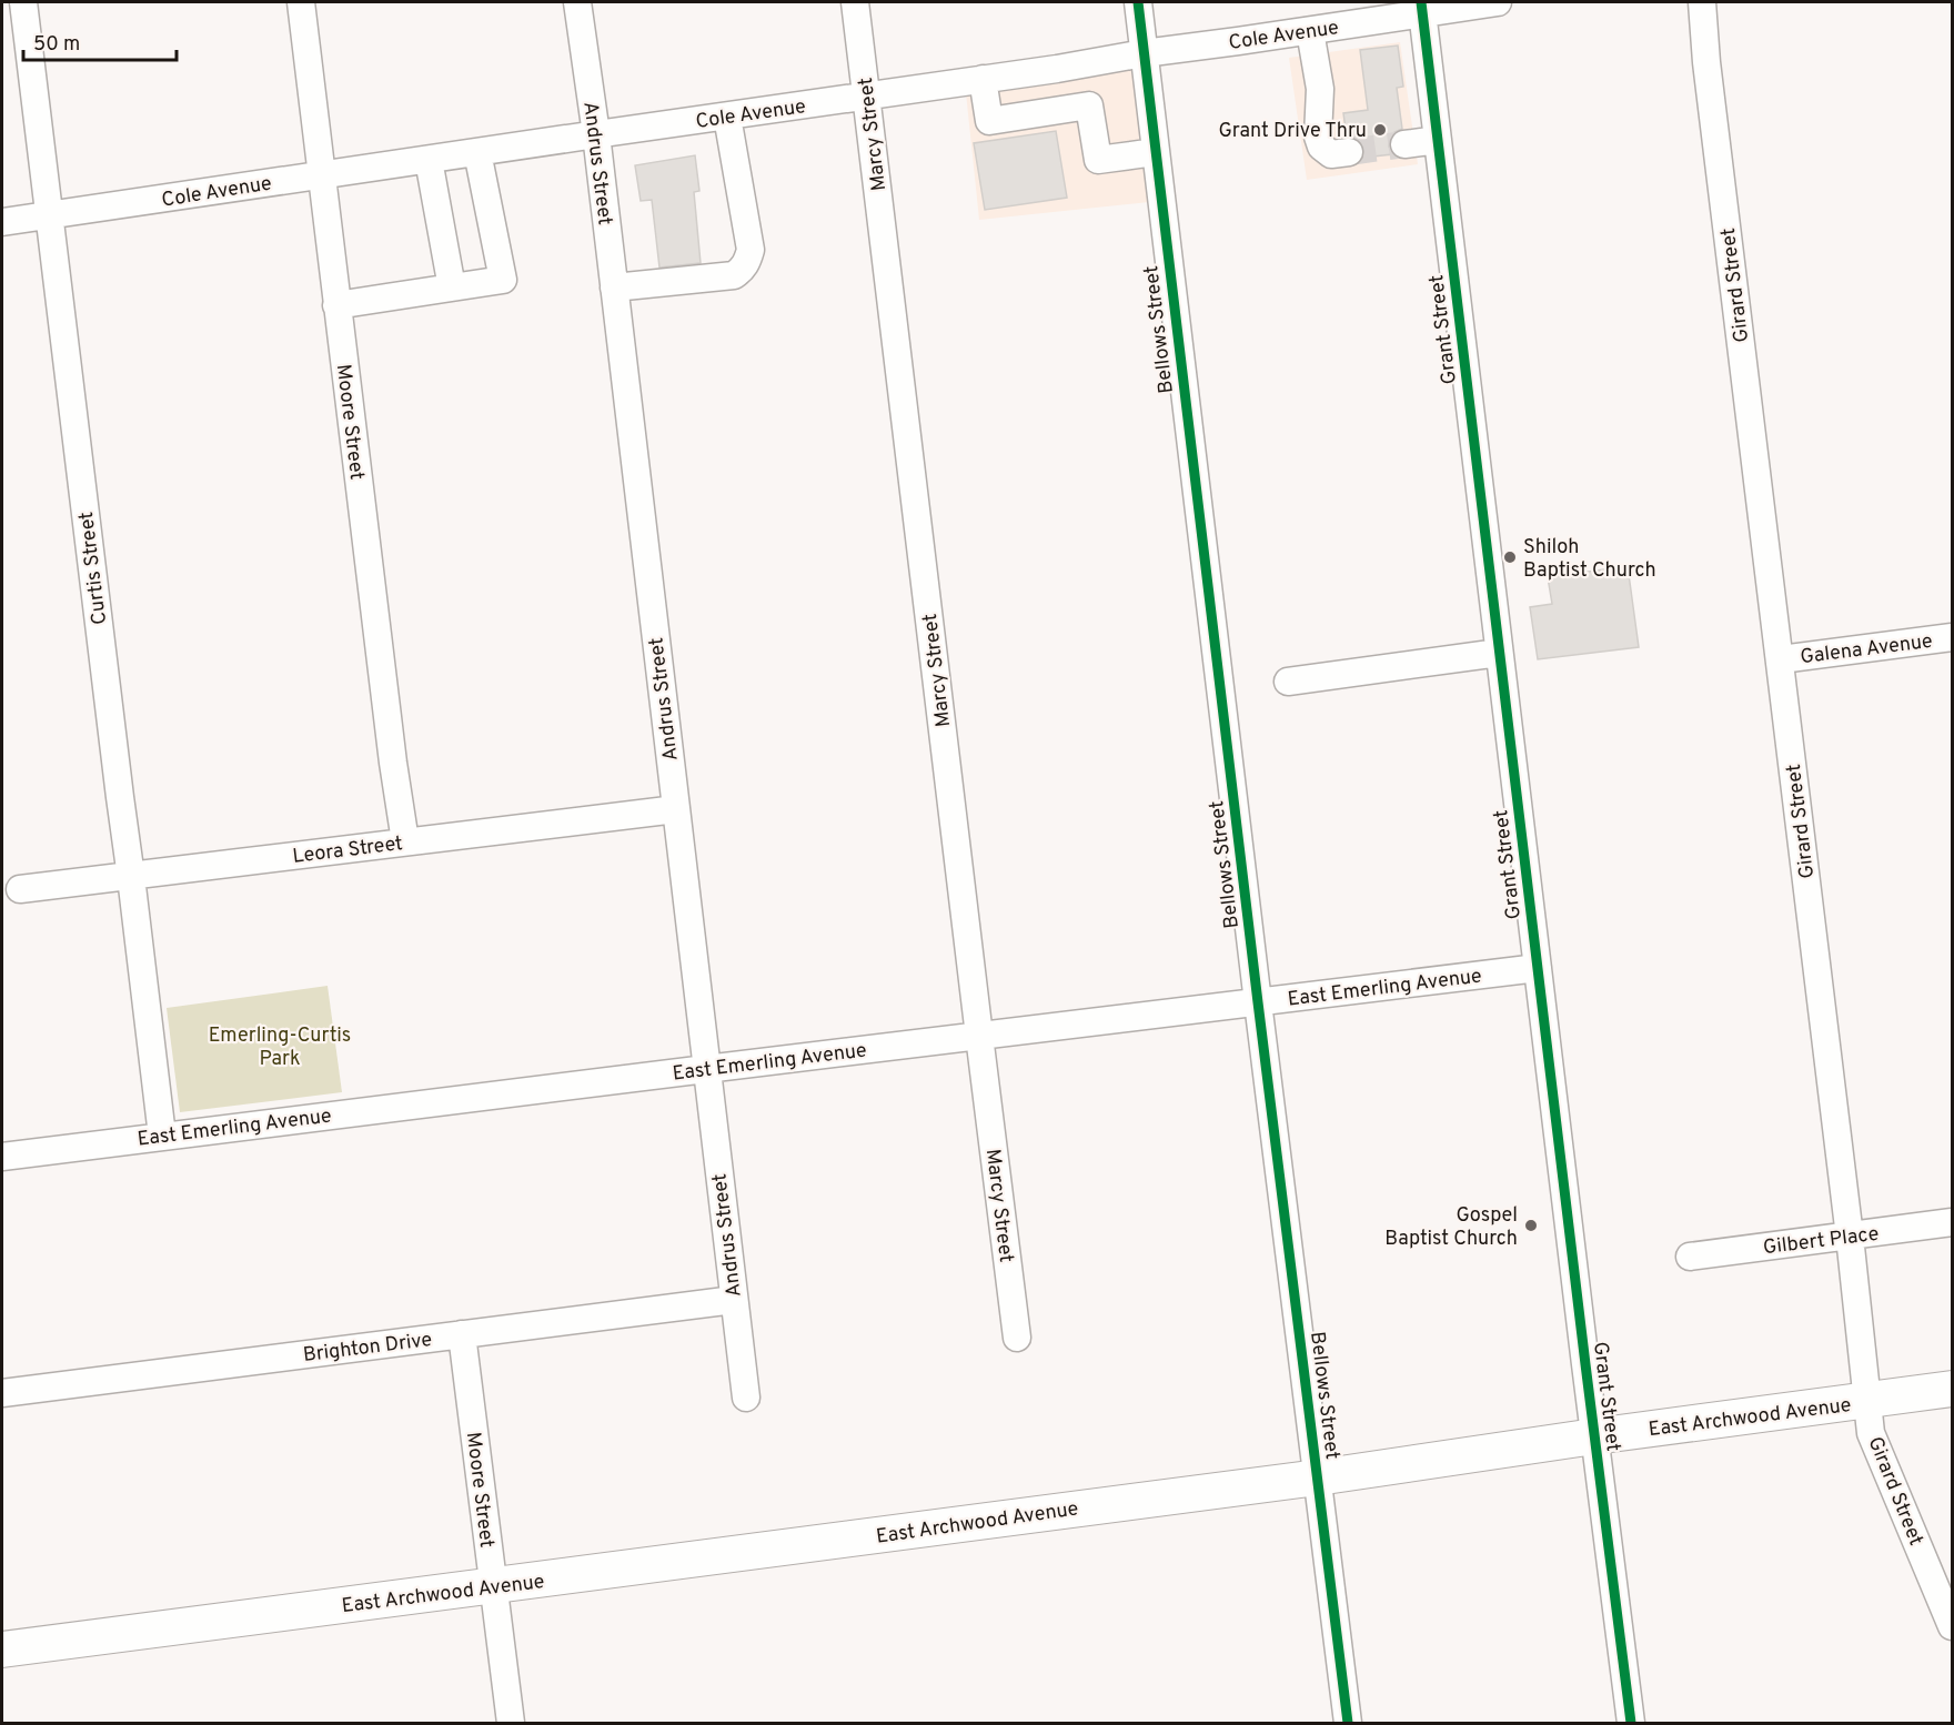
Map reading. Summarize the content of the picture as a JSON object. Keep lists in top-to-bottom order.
{
  "streets": {
    "main road": ["East Archwood Avenue"],
    "street": [
      "Cole Avenue",
      "Marcy Street",
      "Andrus Street",
      "Girard Street",
      "Bellows Street",
      "Grant Street",
      "Moore Street",
      "Curtis Street",
      "Galena Avenue",
      "Leora Street",
      "East Emerling Avenue",
      "Gilbert Place",
      "Brighton Drive"
    ]
  },
  "crossings": [
    ["Cole Avenue", "Marcy Street"],
    ["Cole Avenue", "Andrus Street"],
    ["Cole Avenue", "Bellows Street"],
    ["Cole Avenue", "Grant Street"],
    ["Cole Avenue", "Moore Street"],
    ["Cole Avenue", "Curtis Street"],
    ["Marcy Street", "East Emerling Avenue"],
    ["Andrus Street", "Leora Street"],
    ["Andrus Street", "East Emerling Avenue"],
    ["Andrus Street", "Brighton Drive"],
    ["Girard Street", "Galena Avenue"],
    ["Girard Street", "Gilbert Place"],
    ["Girard Street", "East Archwood Avenue"],
    ["Bellows Street", "East Emerling Avenue"],
    ["Bellows Street", "East Archwood Avenue"],
    ["Grant Street", "East Emerling Avenue"],
    ["Grant Street", "East Archwood Avenue"],
    ["Moore Street", "Leora Street"],
    ["Moore Street", "Brighton Drive"],
    ["Moore Street", "East Archwood Avenue"],
    ["Curtis Street", "Leora Street"],
    ["Curtis Street", "East Emerling Avenue"]
  ],
  "parks": ["Emerling-Curtis Park"],
  "places": ["Grant Drive Thru", "Shiloh Baptist Church", "Gospel Baptist Church"],
  "scale_bar": "50 m"
}
